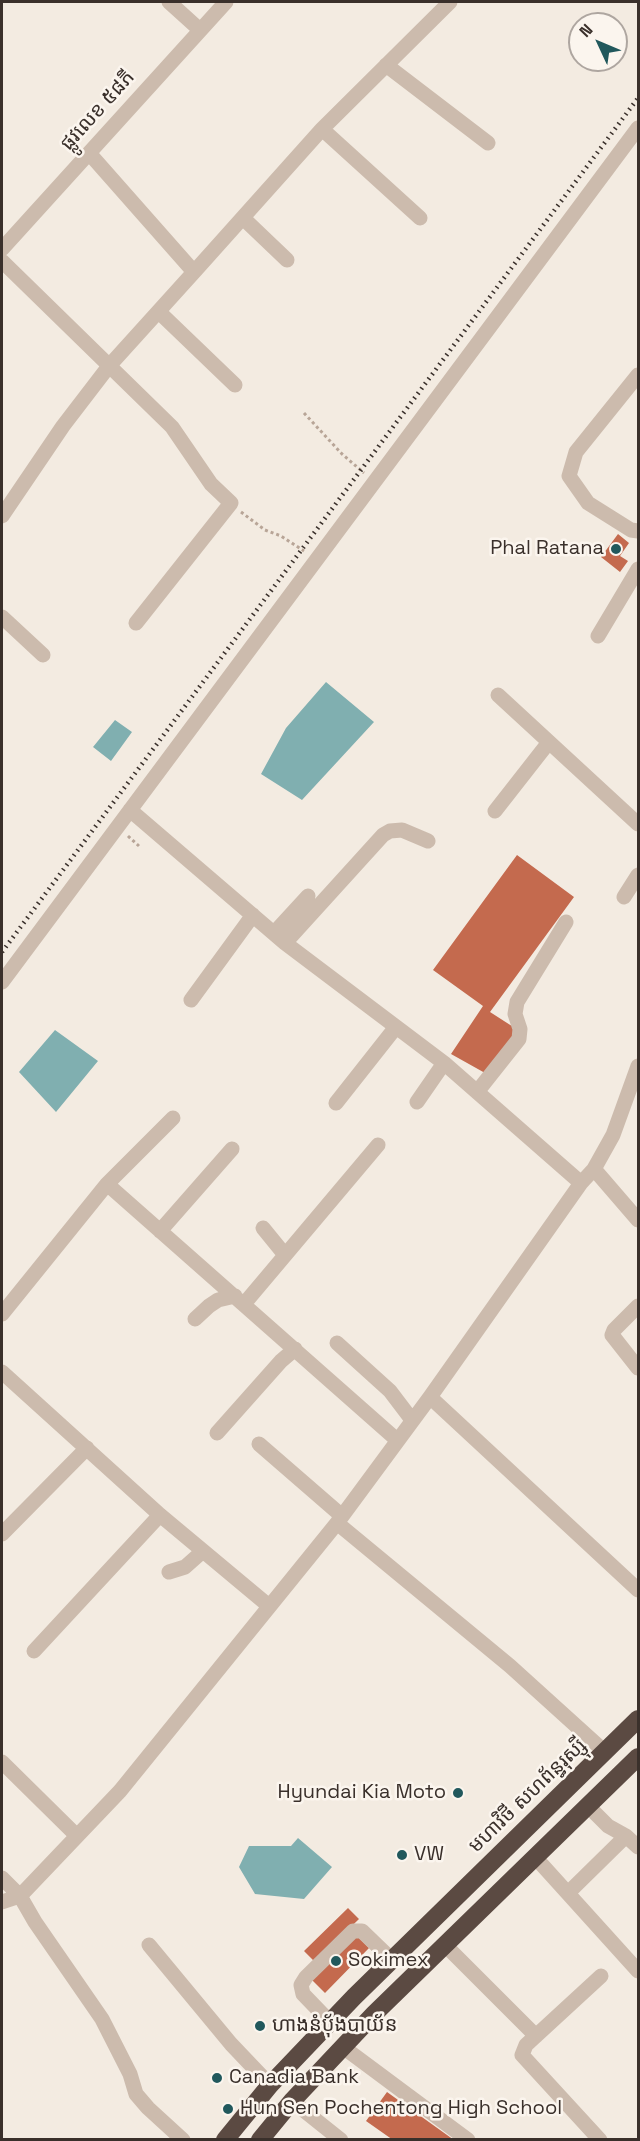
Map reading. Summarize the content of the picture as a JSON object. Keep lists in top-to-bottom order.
{
  "streets": {
    "highway": ["មហាវិថី សហព័ន្ធរុស្ស៊ី"],
    "street": ["ផ្លូវលេខ ៥៨ភី"]
  },
  "places": [
    "Phal Ratana",
    "Hyundai Kia Moto",
    "VW",
    "Sokimex",
    "ហាងនំបុ័ងបាយ័ន",
    "Canadia Bank",
    "Hun Sen Pochentong High School"
  ],
  "north": "top left"
}
